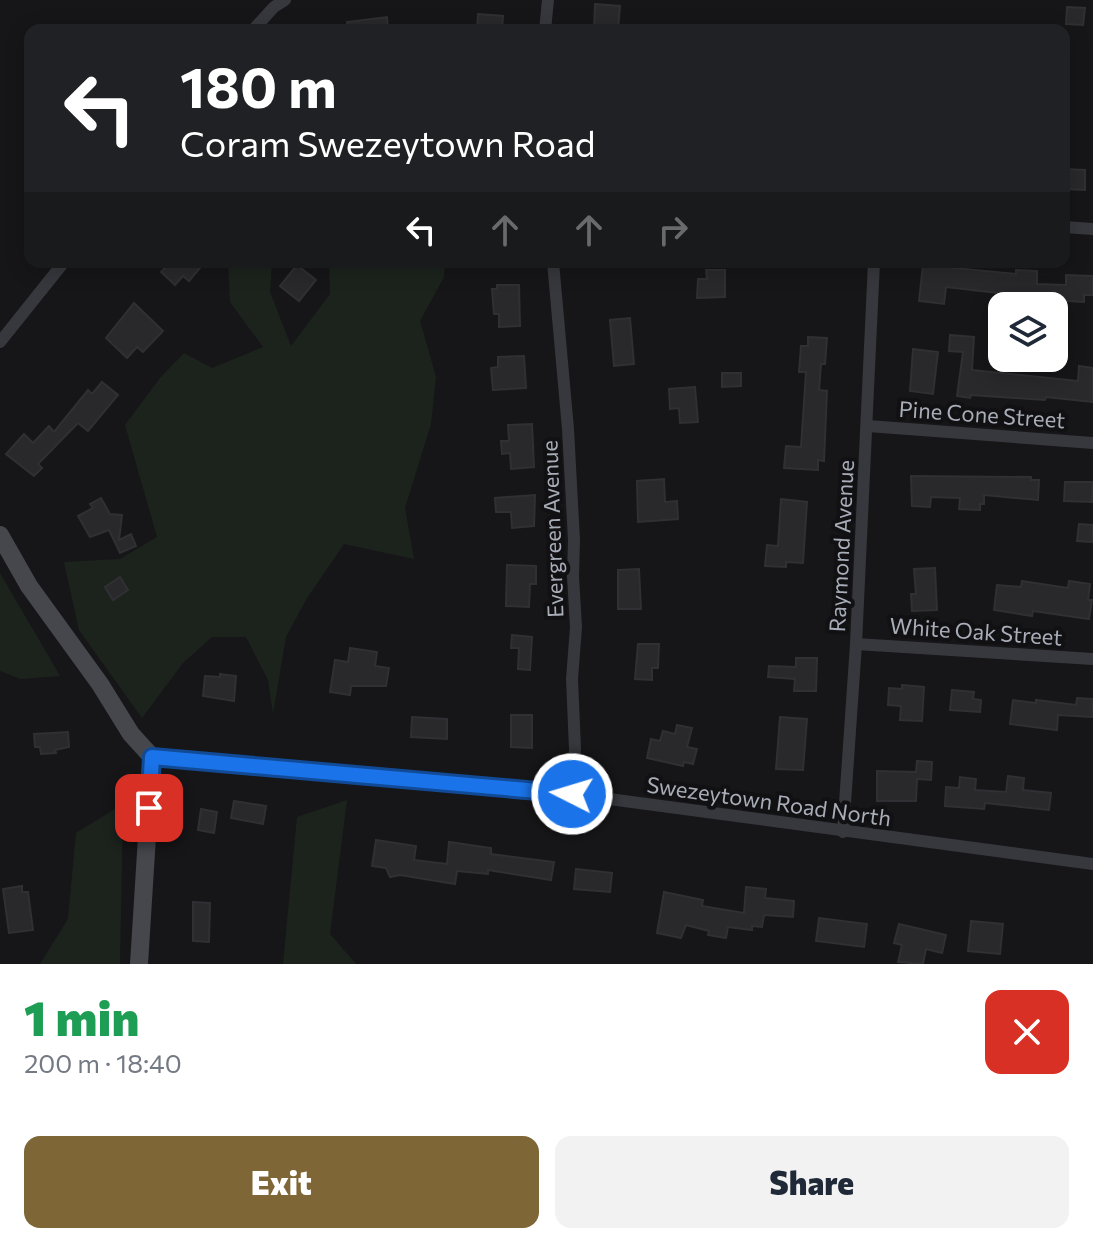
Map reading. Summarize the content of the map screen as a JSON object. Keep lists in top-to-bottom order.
{
  "streets": {
    "street": [
      "Pine Cone Street",
      "Evergreen Avenue",
      "Raymond Avenue",
      "White Oak Street",
      "Swezeytown Road North"
    ]
  },
  "crossings": [
    ["Pine Cone Street", "Raymond Avenue"],
    ["Evergreen Avenue", "Swezeytown Road North"],
    ["Raymond Avenue", "White Oak Street"],
    ["Raymond Avenue", "Swezeytown Road North"]
  ],
  "page": {
    "turn": ["180 m", "Coram Swezeytown Road"],
    "heading": ["1 min", "200 m · 18:40"],
    "buttons": ["Exit", "Share"]
  }
}
